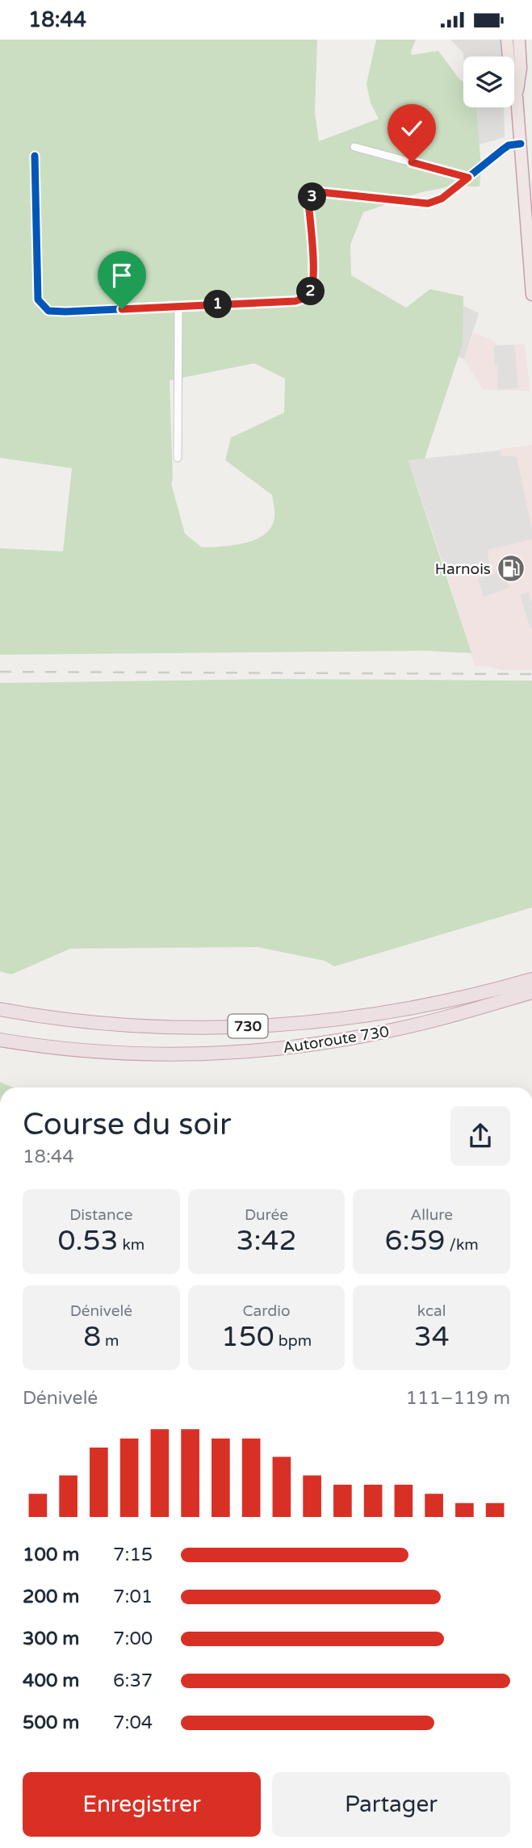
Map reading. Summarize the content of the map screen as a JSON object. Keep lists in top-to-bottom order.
{
  "streets": {
    "highway": ["730", "Autoroute 730"]
  },
  "places": {
    "fuel station": ["Harnois"]
  },
  "page": {
    "status": "18:44",
    "pins": ["3", "2", "1"],
    "heading": ["Course du soir", "18:44"],
    "stats": [
      ["Distance", "0.53 km"],
      ["Durée", "3:42"],
      ["Allure", "6:59 /km"],
      ["Dénivelé", "8 m"],
      ["Cardio", "150 bpm"],
      ["kcal", "34"]
    ],
    "chart": ["Dénivelé", "111–119 m"],
    "list": [
      {
        "name": "100 m",
        "note": "7:15"
      },
      {
        "name": "200 m",
        "note": "7:01"
      },
      {
        "name": "300 m",
        "note": "7:00"
      },
      {
        "name": "400 m",
        "note": "6:37"
      },
      {
        "name": "500 m",
        "note": "7:04"
      }
    ],
    "buttons": ["Enregistrer", "Partager"]
  }
}
